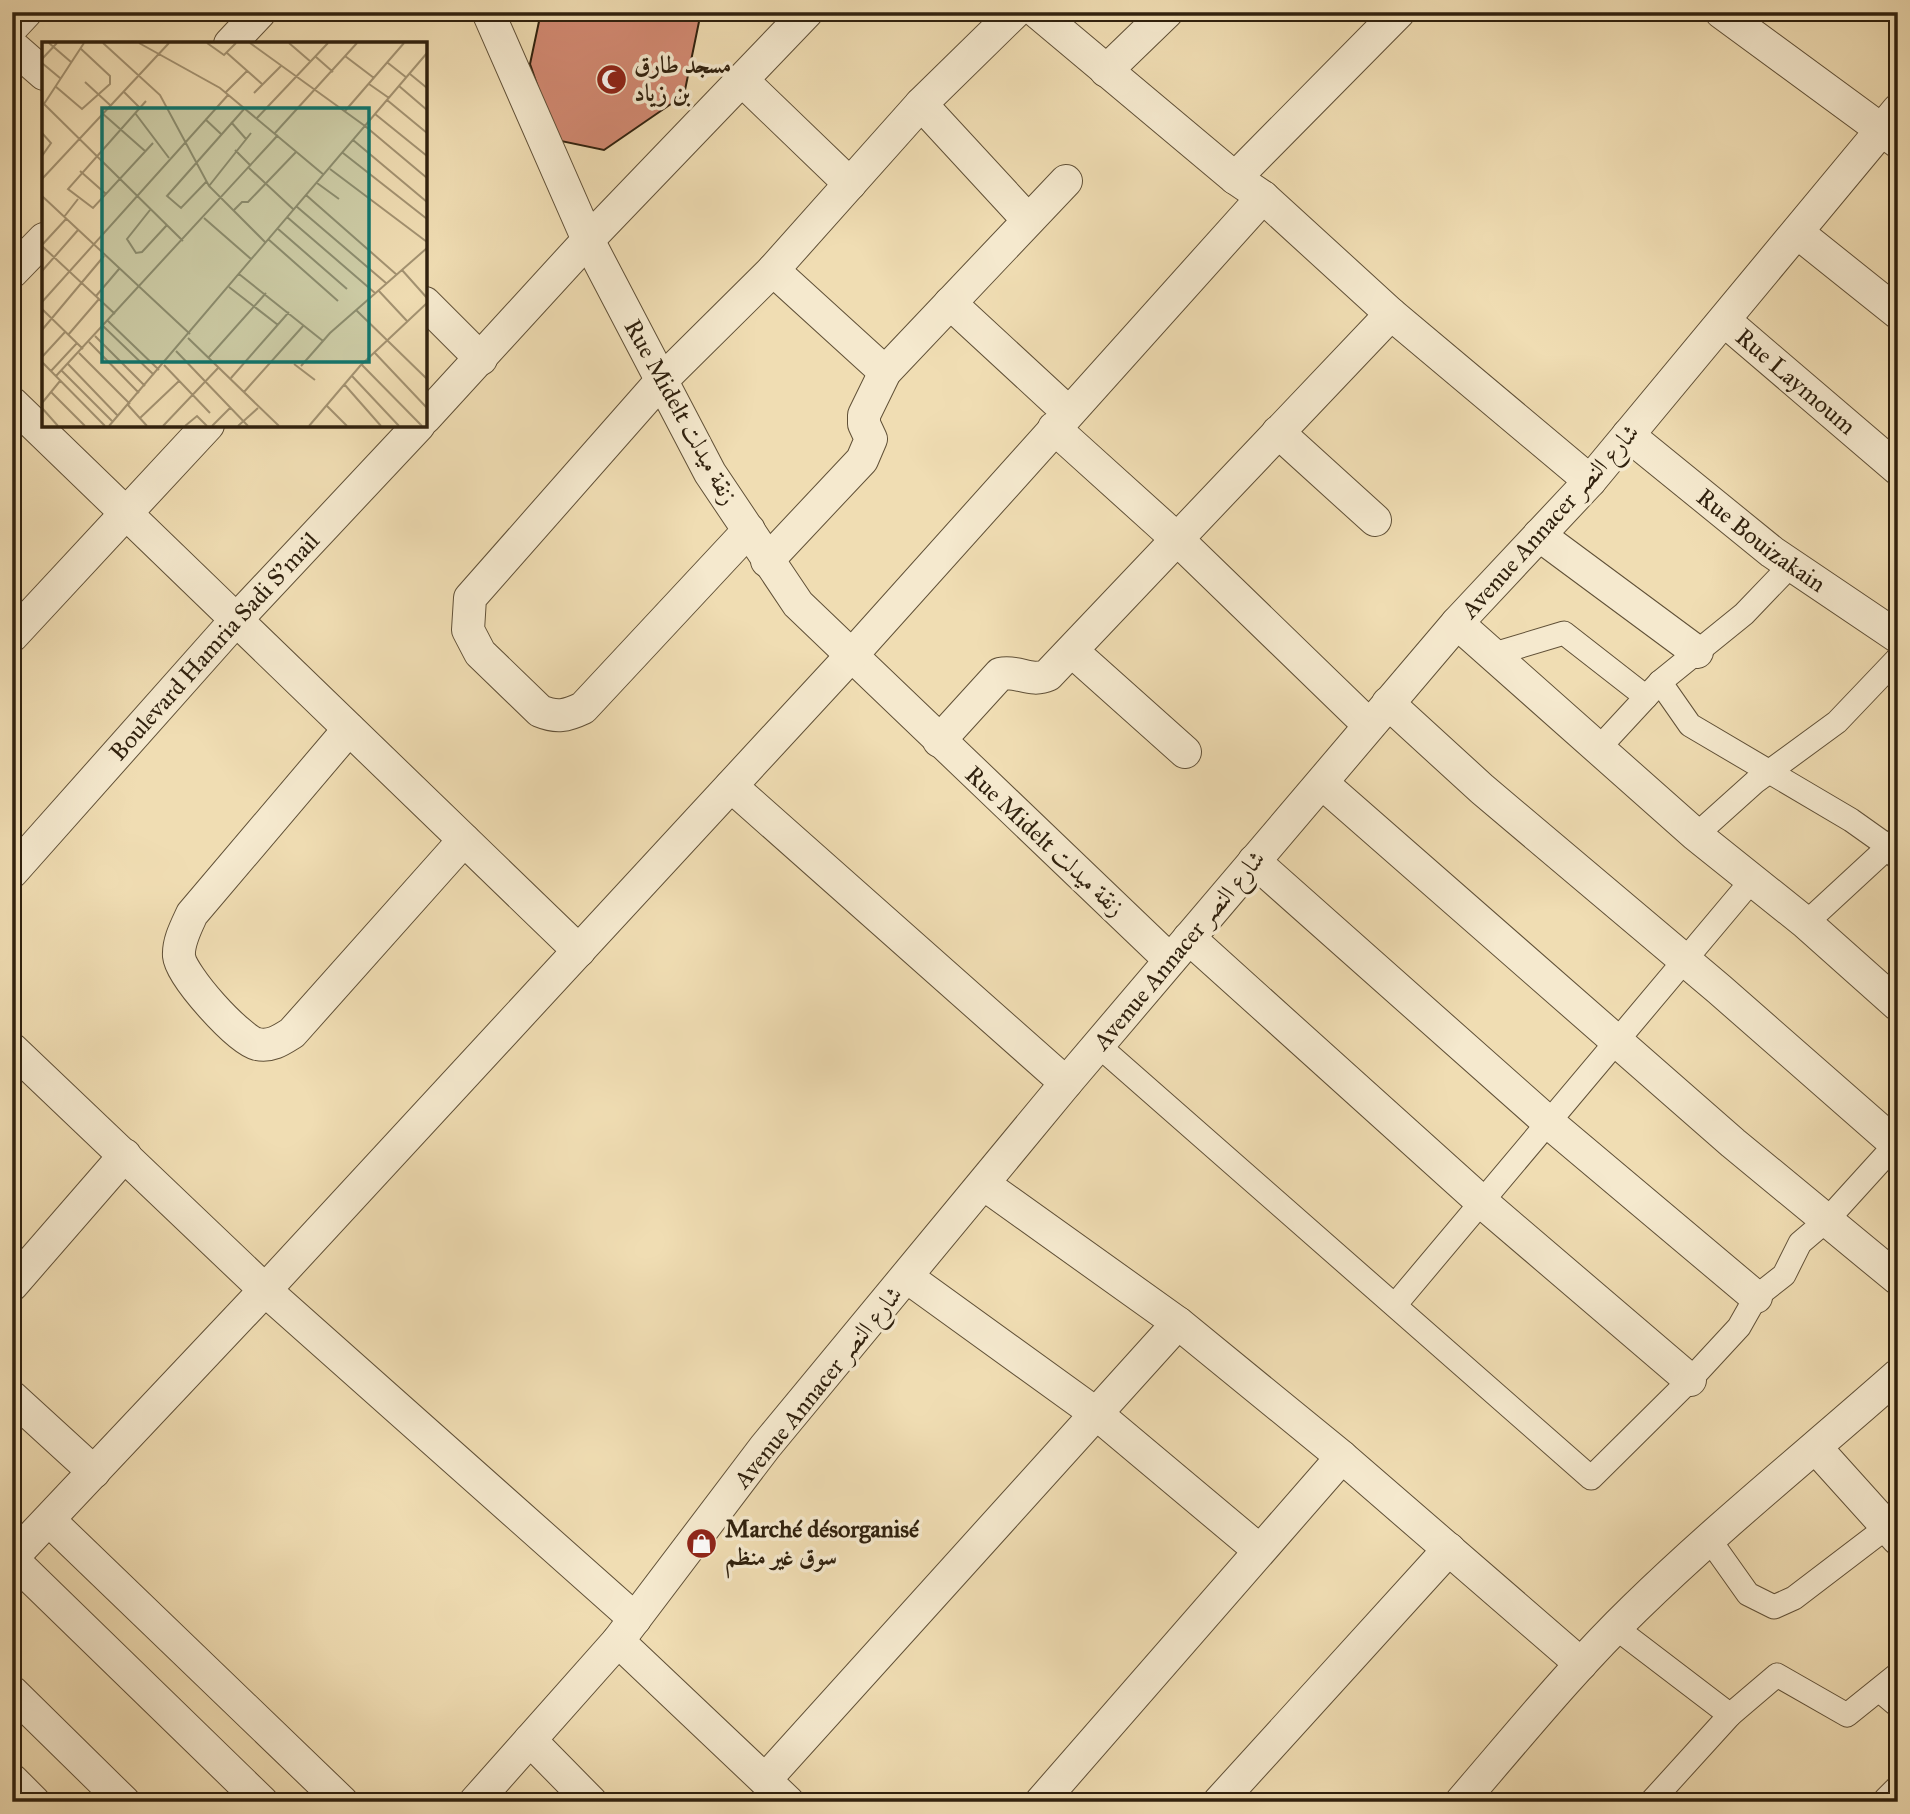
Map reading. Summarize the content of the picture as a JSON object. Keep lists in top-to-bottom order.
{
  "streets": {
    "street": [
      "Rue Laymoum",
      "Rue Midelt زنقة ميدلت",
      "Avenue Annacer شارع النصر",
      "Rue Bouizakain",
      "Boulevard Hamria Sadi S'mail"
    ]
  },
  "crossings": [
    ["Rue Laymoum", "Avenue Annacer شارع النصر"],
    ["Rue Midelt زنقة ميدلت", "Avenue Annacer شارع النصر"],
    ["Avenue Annacer شارع النصر", "Rue Bouizakain"]
  ],
  "places": {
    "mosque": ["مسجد طارق بن زياد"],
    "shop": ["Marché désorganisé سوق غير منظم"]
  }
}
